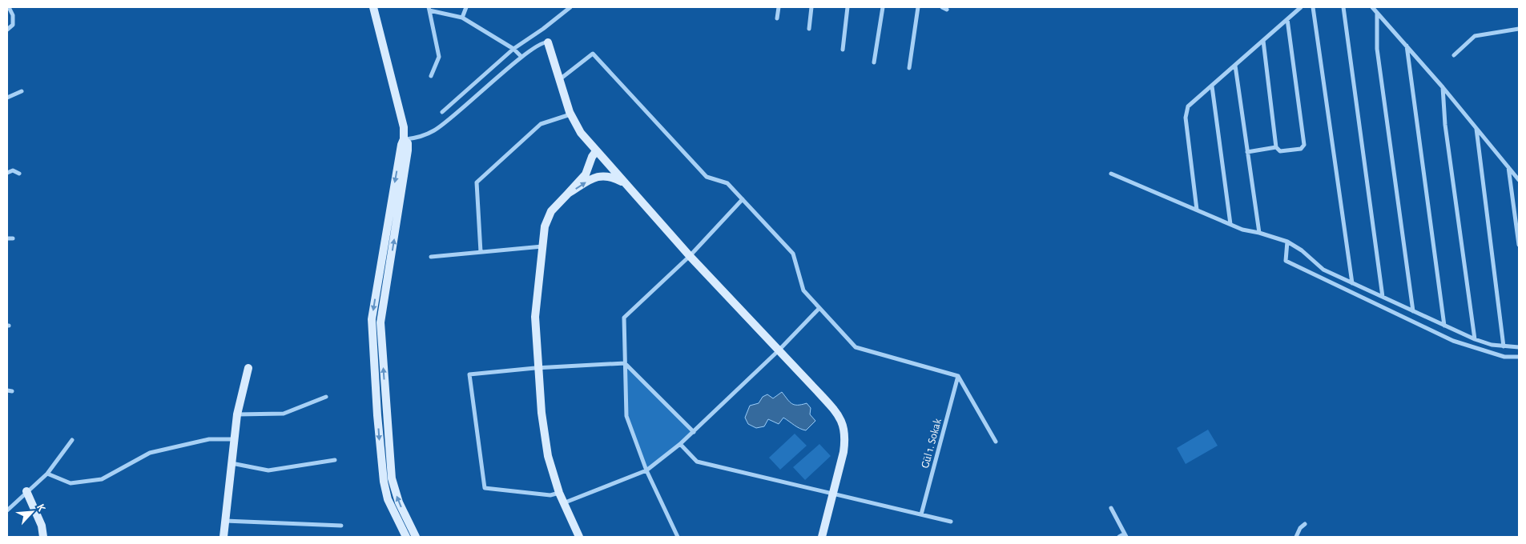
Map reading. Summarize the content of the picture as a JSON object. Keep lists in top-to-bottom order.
{
  "streets": {
    "street": ["Gül 1. Sokak"]
  },
  "north": "top right"
}
